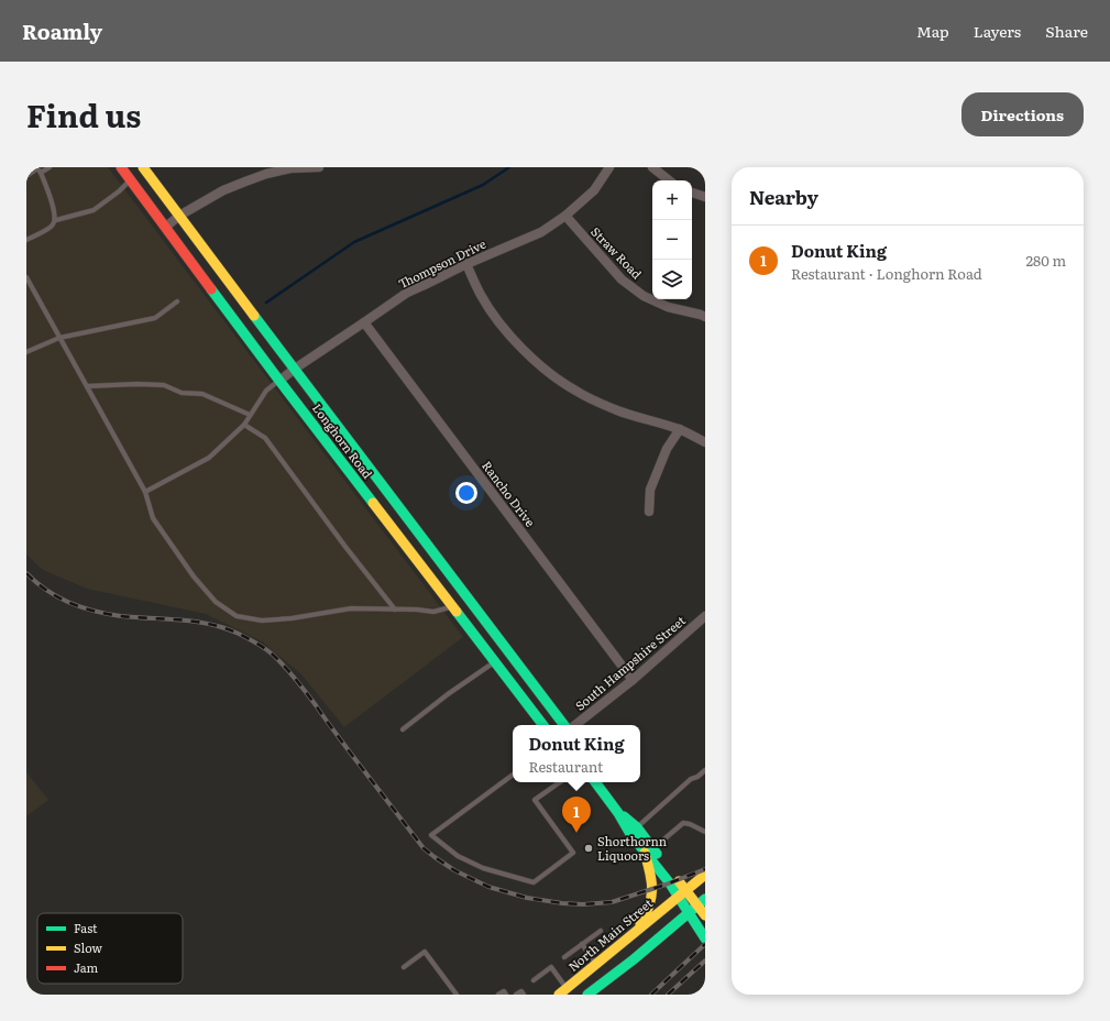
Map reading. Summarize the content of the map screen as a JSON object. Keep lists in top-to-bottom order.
{
  "streets": {
    "main road": ["Longhorn Road", "North Main Street"],
    "street": [
      "Straw Road",
      "Thompson Drive",
      "Rancho Drive",
      "South Hampshire Street"
    ]
  },
  "crossings": [
    ["Straw Road", "Thompson Drive"],
    ["Thompson Drive", "Longhorn Road"],
    ["Thompson Drive", "Rancho Drive"],
    ["Rancho Drive", "South Hampshire Street"]
  ],
  "places": ["Shorthornn Liquoors"],
  "legend": ["Fast", "Slow", "Jam"],
  "page": {
    "header": "Roamly",
    "nav": ["Map", "Layers", "Share"],
    "title": "Find us",
    "buttons": "Directions",
    "heading": "Nearby",
    "map_buttons": ["+", "−"],
    "list": [
      {
        "mark": "1",
        "name": "Donut King",
        "note": "Restaurant · Longhorn Road",
        "value": "280 m"
      }
    ],
    "popup": ["Donut King", "Restaurant"],
    "pins": "1"
  }
}
